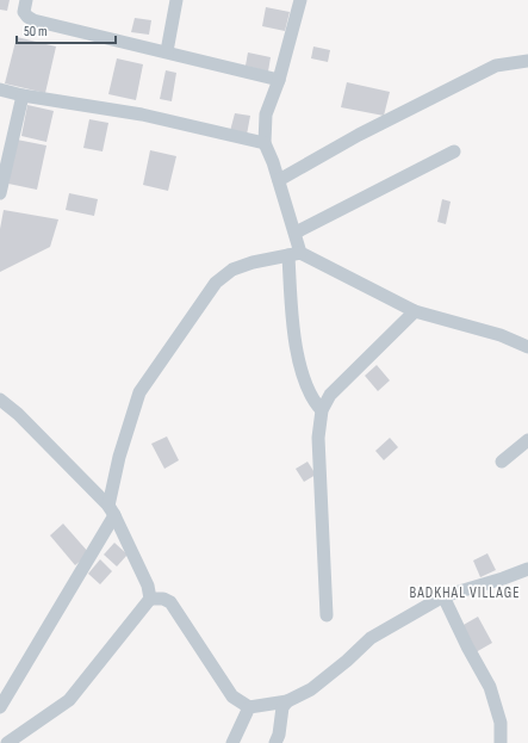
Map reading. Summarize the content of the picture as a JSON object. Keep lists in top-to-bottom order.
{
  "districts": ["BADKHAL VILLAGE"],
  "scale_bar": "50 m"
}
